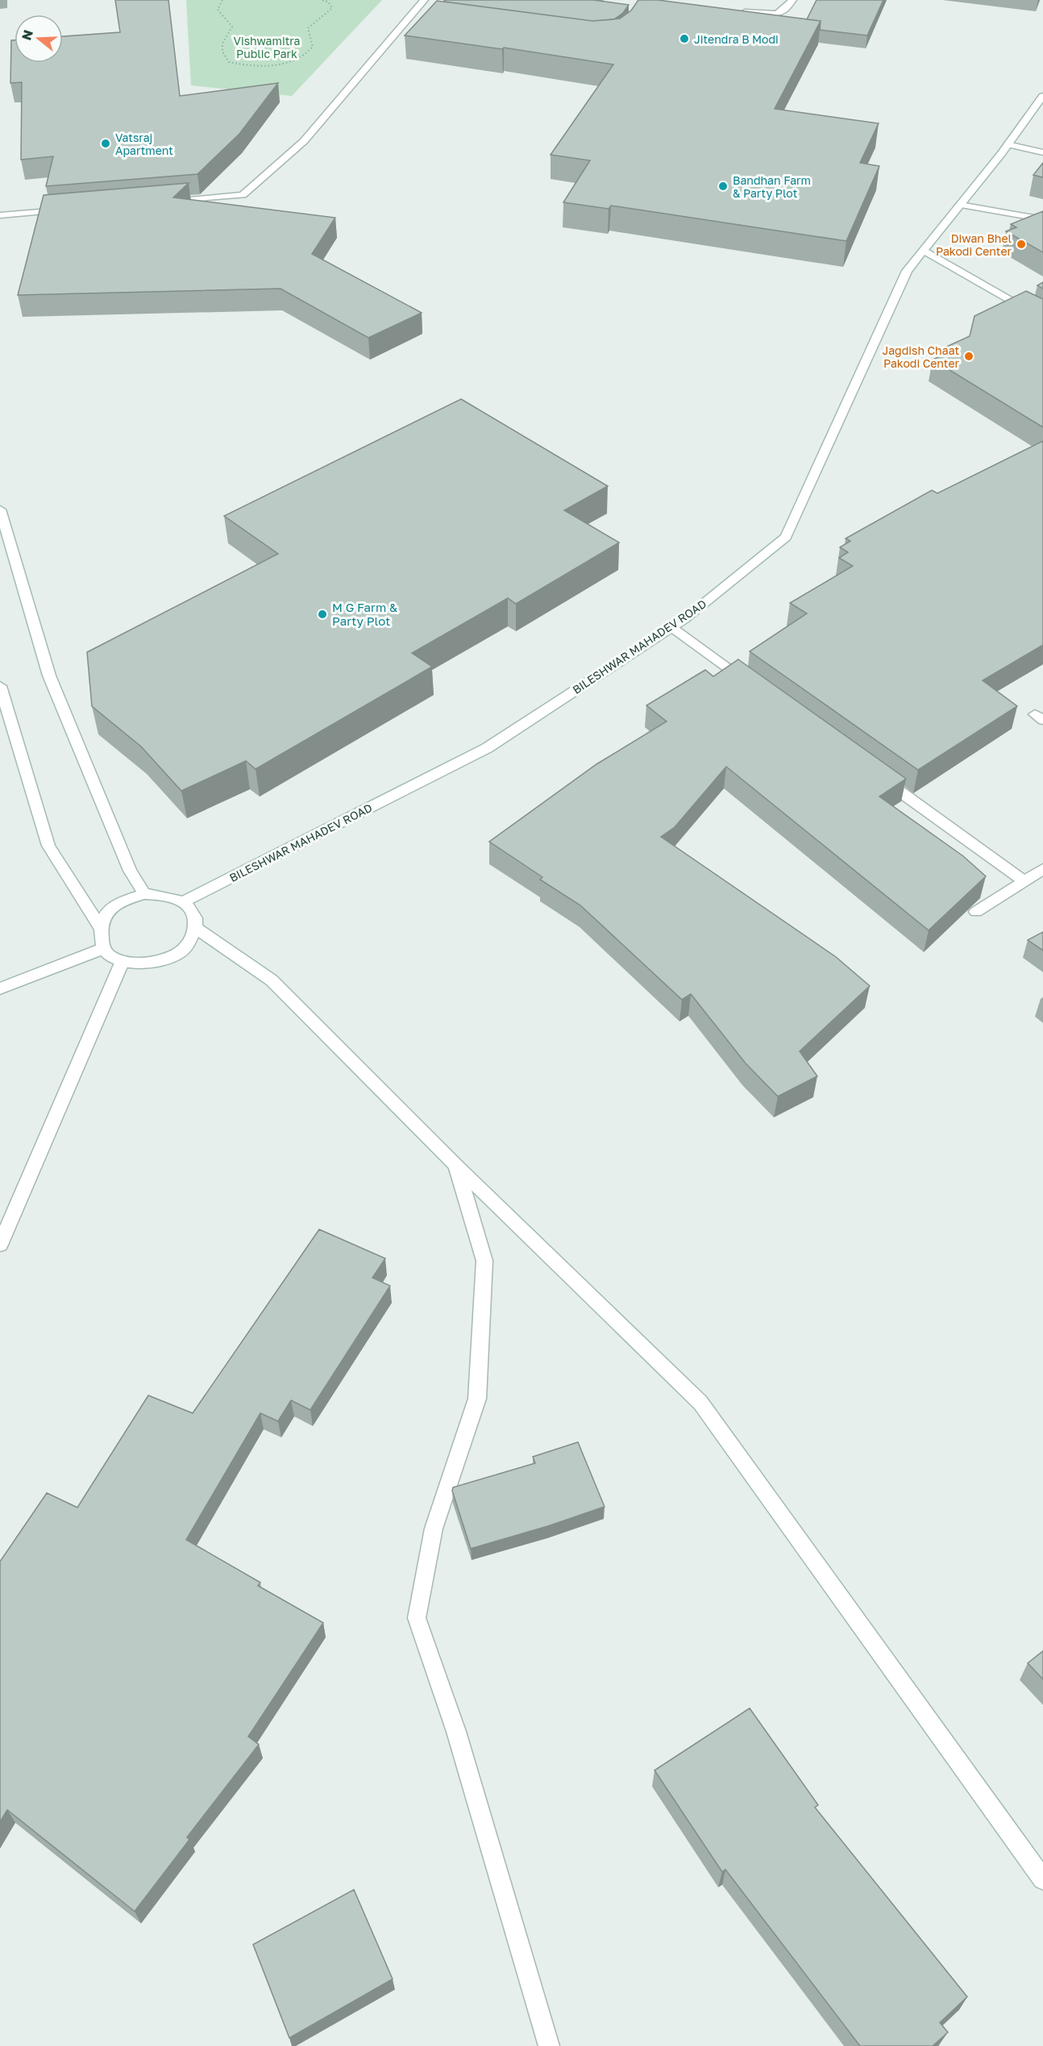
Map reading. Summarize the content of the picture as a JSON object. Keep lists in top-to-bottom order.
{
  "streets": {
    "street": ["BILESHWAR MAHADEV ROAD"]
  },
  "parks": ["Vishwamitra Public Park"],
  "places": [
    "Jitendra B Modi",
    "Vatsraj Apartment",
    "Bandhan Farm & Party Plot",
    "Diwan Bhel Pakodi Center",
    "Jagdish Chaat Pakodi Center",
    "M G Farm & Party Plot"
  ],
  "north": "left"
}
